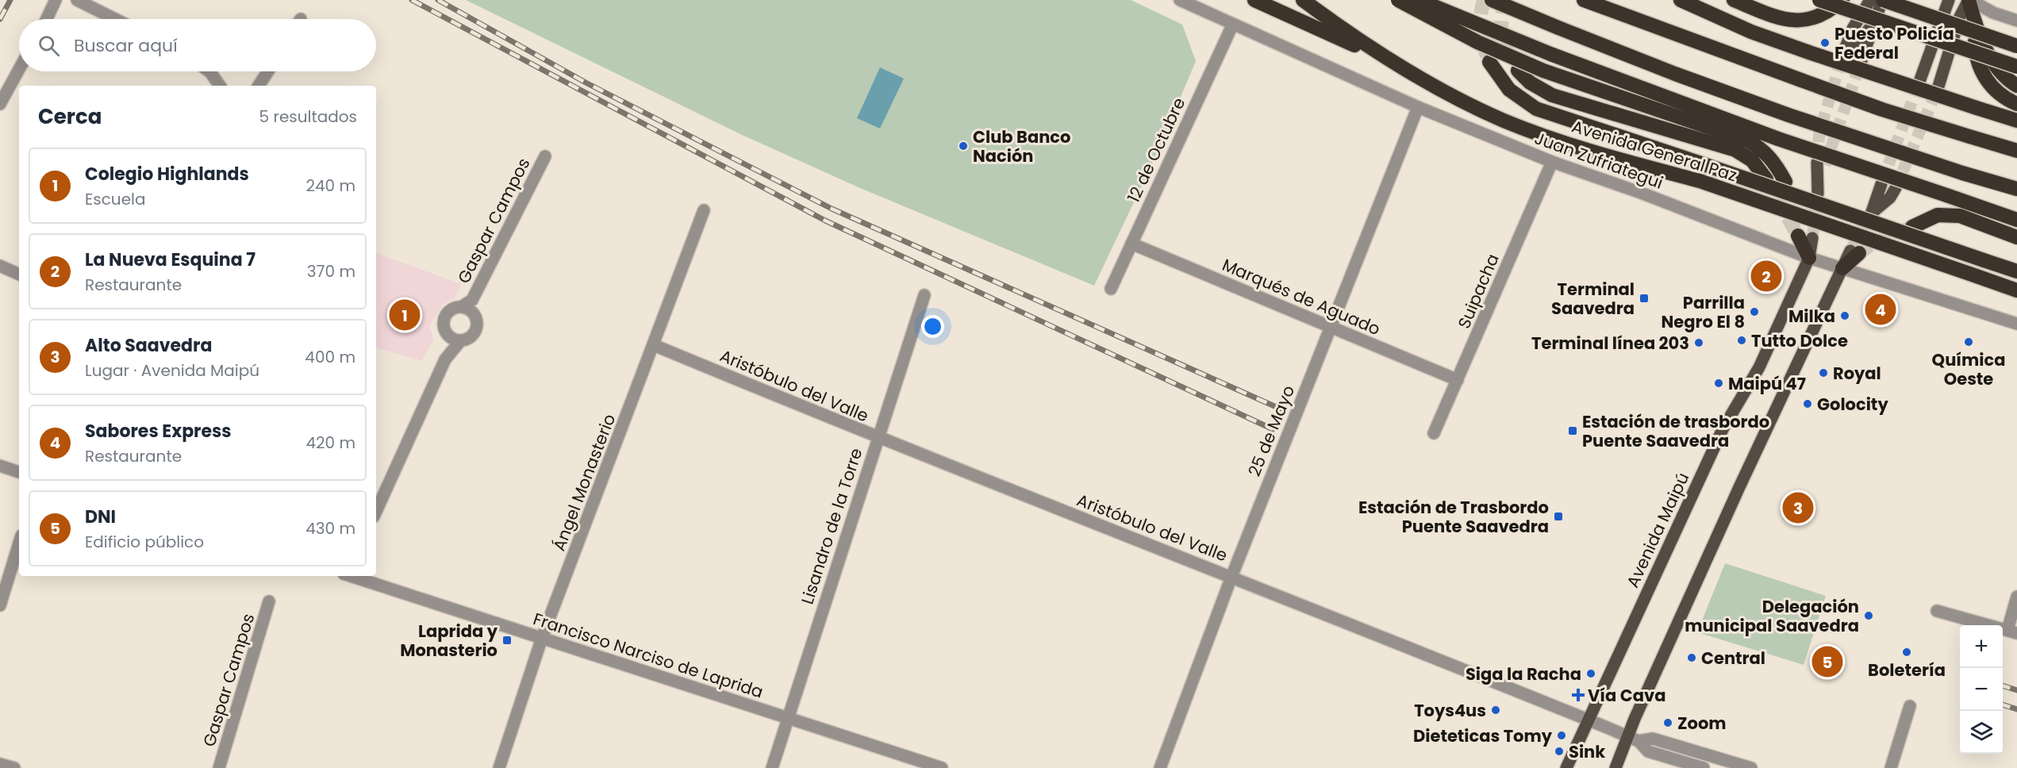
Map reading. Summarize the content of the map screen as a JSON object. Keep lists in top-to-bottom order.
{
  "streets": {
    "highway": ["Avenida General Paz"],
    "main road": ["Avenida Maipú"],
    "street": [
      "12 de Octubre",
      "Juan Zufriategui",
      "Gaspar Campos",
      "Suipacha",
      "Marqués de Aguado",
      "Aristóbulo del Valle",
      "25 de Mayo",
      "Ángel Monasterio",
      "Lisandro de la Torre",
      "Francisco Narciso de Laprida"
    ]
  },
  "crossings": [
    ["12 de Octubre", "Juan Zufriategui"],
    ["12 de Octubre", "Marqués de Aguado"],
    ["Juan Zufriategui", "Suipacha"],
    ["Juan Zufriategui", "25 de Mayo"],
    ["Juan Zufriategui", "Avenida Maipú"],
    ["Suipacha", "Marqués de Aguado"],
    ["Marqués de Aguado", "25 de Mayo"],
    ["Aristóbulo del Valle", "25 de Mayo"],
    ["Aristóbulo del Valle", "Ángel Monasterio"],
    ["Aristóbulo del Valle", "Lisandro de la Torre"],
    ["Aristóbulo del Valle", "Avenida Maipú"],
    ["Ángel Monasterio", "Francisco Narciso de Laprida"],
    ["Lisandro de la Torre", "Francisco Narciso de Laprida"]
  ],
  "places": {
    "other": [
      "Puesto Policía Federal",
      "Club Banco Nación",
      "Parrilla Negro El 8",
      "Milka",
      "Tutto Dolce",
      "Química Oeste",
      "Terminal línea 203",
      "Royal",
      "Maipú 47",
      "Golocity",
      "Delegación municipal Saavedra",
      "Boletería",
      "Central",
      "Siga la Racha",
      "Toys4us",
      "Zoom",
      "Dieteticas Tomy",
      "Sink"
    ],
    "transit": [
      "Terminal Saavedra",
      "Estación de trasbordo Puente Saavedra",
      "Estación de Trasbordo Puente Saavedra",
      "Laprida y Monasterio"
    ],
    "health": ["Vía Cava"]
  },
  "page": {
    "search": "Buscar aquí",
    "heading": ["Cerca", "5 resultados"],
    "list": [
      {
        "mark": "1",
        "name": "Colegio Highlands",
        "note": "Escuela",
        "value": "240 m"
      },
      {
        "mark": "2",
        "name": "La Nueva Esquina 7",
        "note": "Restaurante",
        "value": "370 m"
      },
      {
        "mark": "3",
        "name": "Alto Saavedra",
        "note": "Lugar · Avenida Maipú",
        "value": "400 m"
      },
      {
        "mark": "4",
        "name": "Sabores Express",
        "note": "Restaurante",
        "value": "420 m"
      },
      {
        "mark": "5",
        "name": "DNI",
        "note": "Edificio público",
        "value": "430 m"
      }
    ],
    "pins": [
      "2",
      "4",
      "1",
      "3",
      "5"
    ],
    "map_buttons": ["+", "−"]
  }
}
